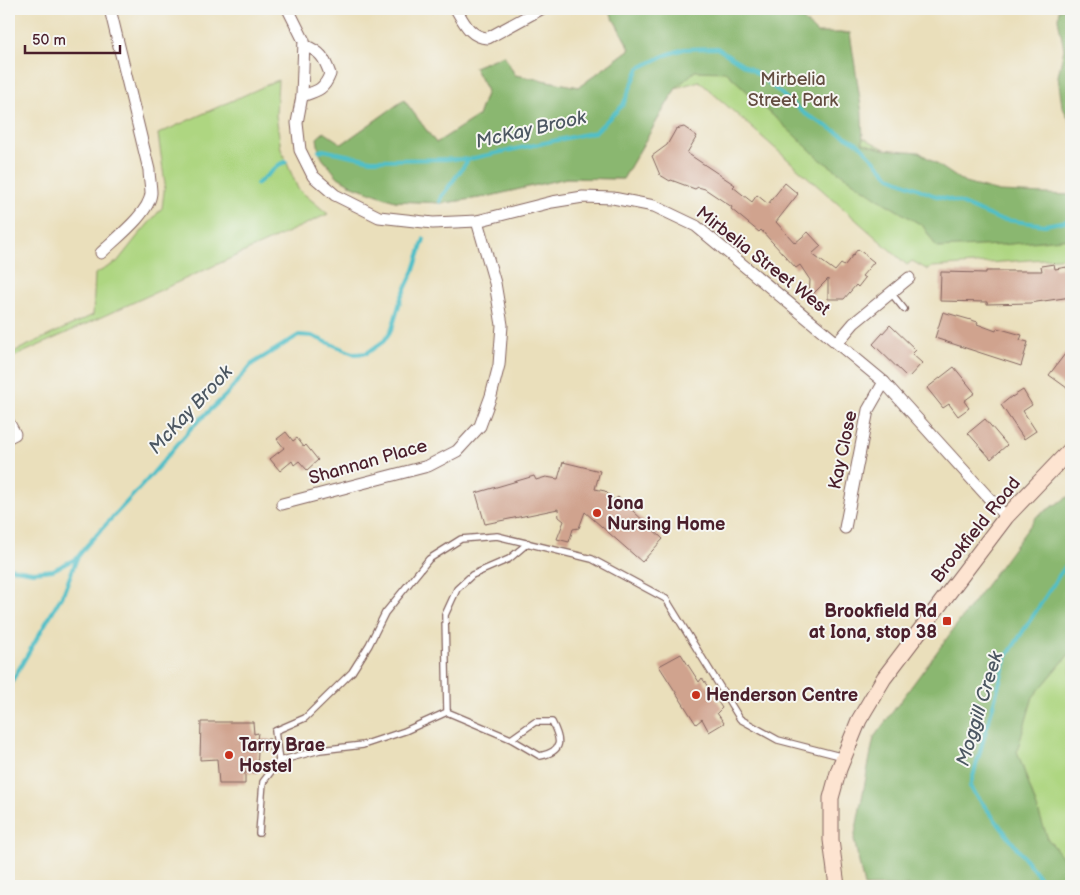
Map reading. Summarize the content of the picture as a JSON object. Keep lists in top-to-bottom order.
{
  "streets": {
    "main road": ["Brookfield Road"],
    "street": ["Mirbelia Street West", "Kay Close", "Shannan Place"]
  },
  "crossings": [
    ["Mirbelia Street West", "Kay Close"],
    ["Mirbelia Street West", "Shannan Place"],
    ["Mirbelia Street West", "Brookfield Road"]
  ],
  "water": ["McKay Brook", "Moggill Creek"],
  "parks": ["Mirbelia Street Park"],
  "places": {
    "other": ["Iona Nursing Home", "Henderson Centre", "Tarry Brae Hostel"],
    "transit": ["Brookfield Rd at Iona, stop 38"]
  },
  "scale_bar": "50 m"
}
